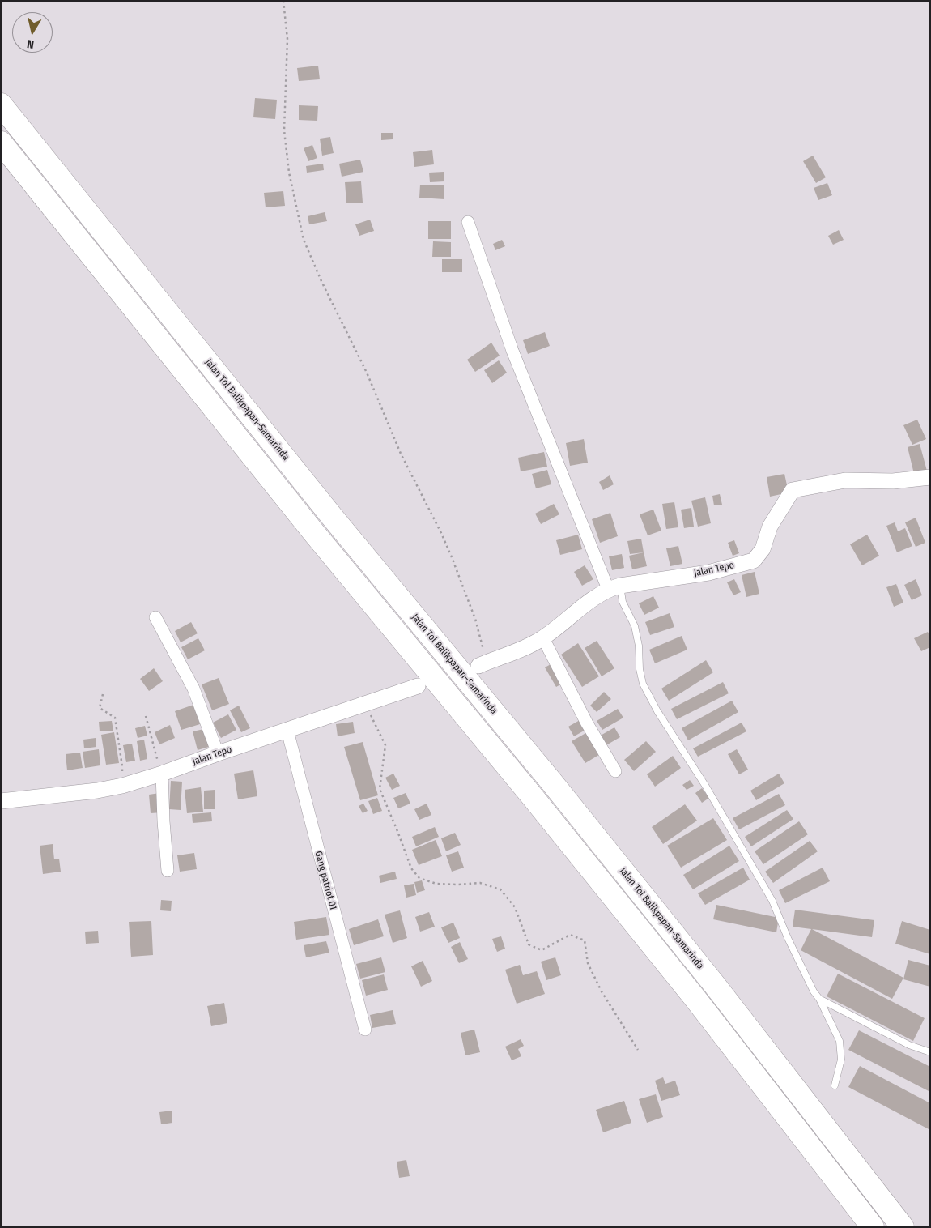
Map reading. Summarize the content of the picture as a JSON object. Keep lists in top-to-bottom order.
{
  "streets": {
    "highway": ["Jalan Tol Balikpapan–Samarinda"],
    "street": ["Jalan Tepo", "Gang patriot 01"]
  },
  "crossings": [
    ["Jalan Tepo", "Gang patriot 01"]
  ],
  "north": "bottom"
}
